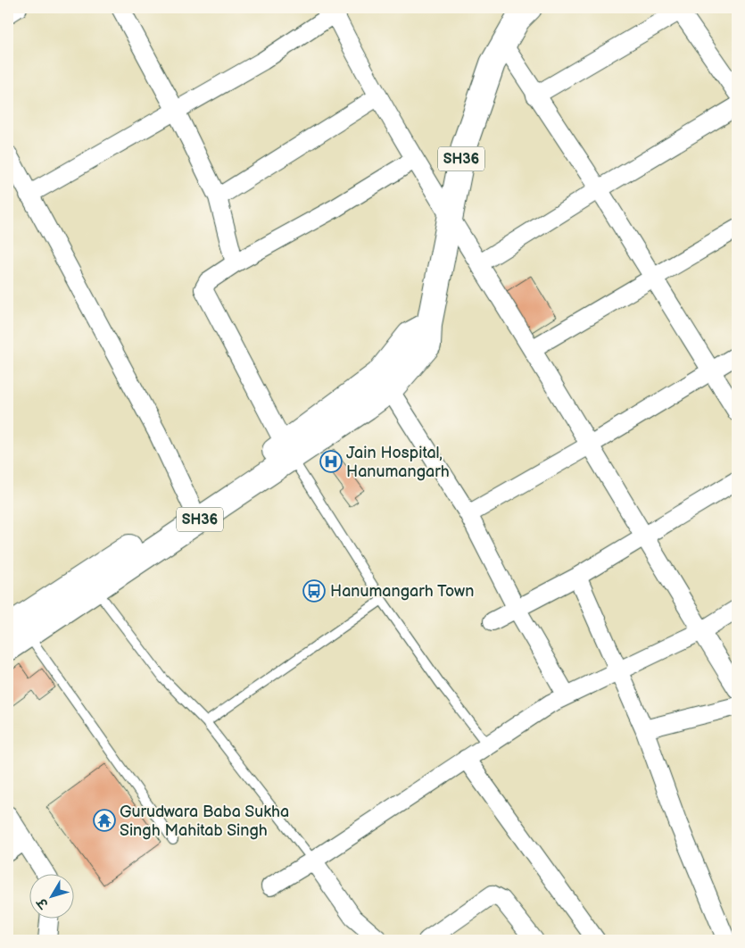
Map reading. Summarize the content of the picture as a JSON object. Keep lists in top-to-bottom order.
{
  "streets": {
    "main road": ["SH36"]
  },
  "places": {
    "hospital": ["Jain Hospital, Hanumangarh"],
    "bus stop": ["Hanumangarh Town"],
    "temple": ["Gurudwara Baba Sukha Singh Mahitab Singh"]
  },
  "north": "bottom left"
}
